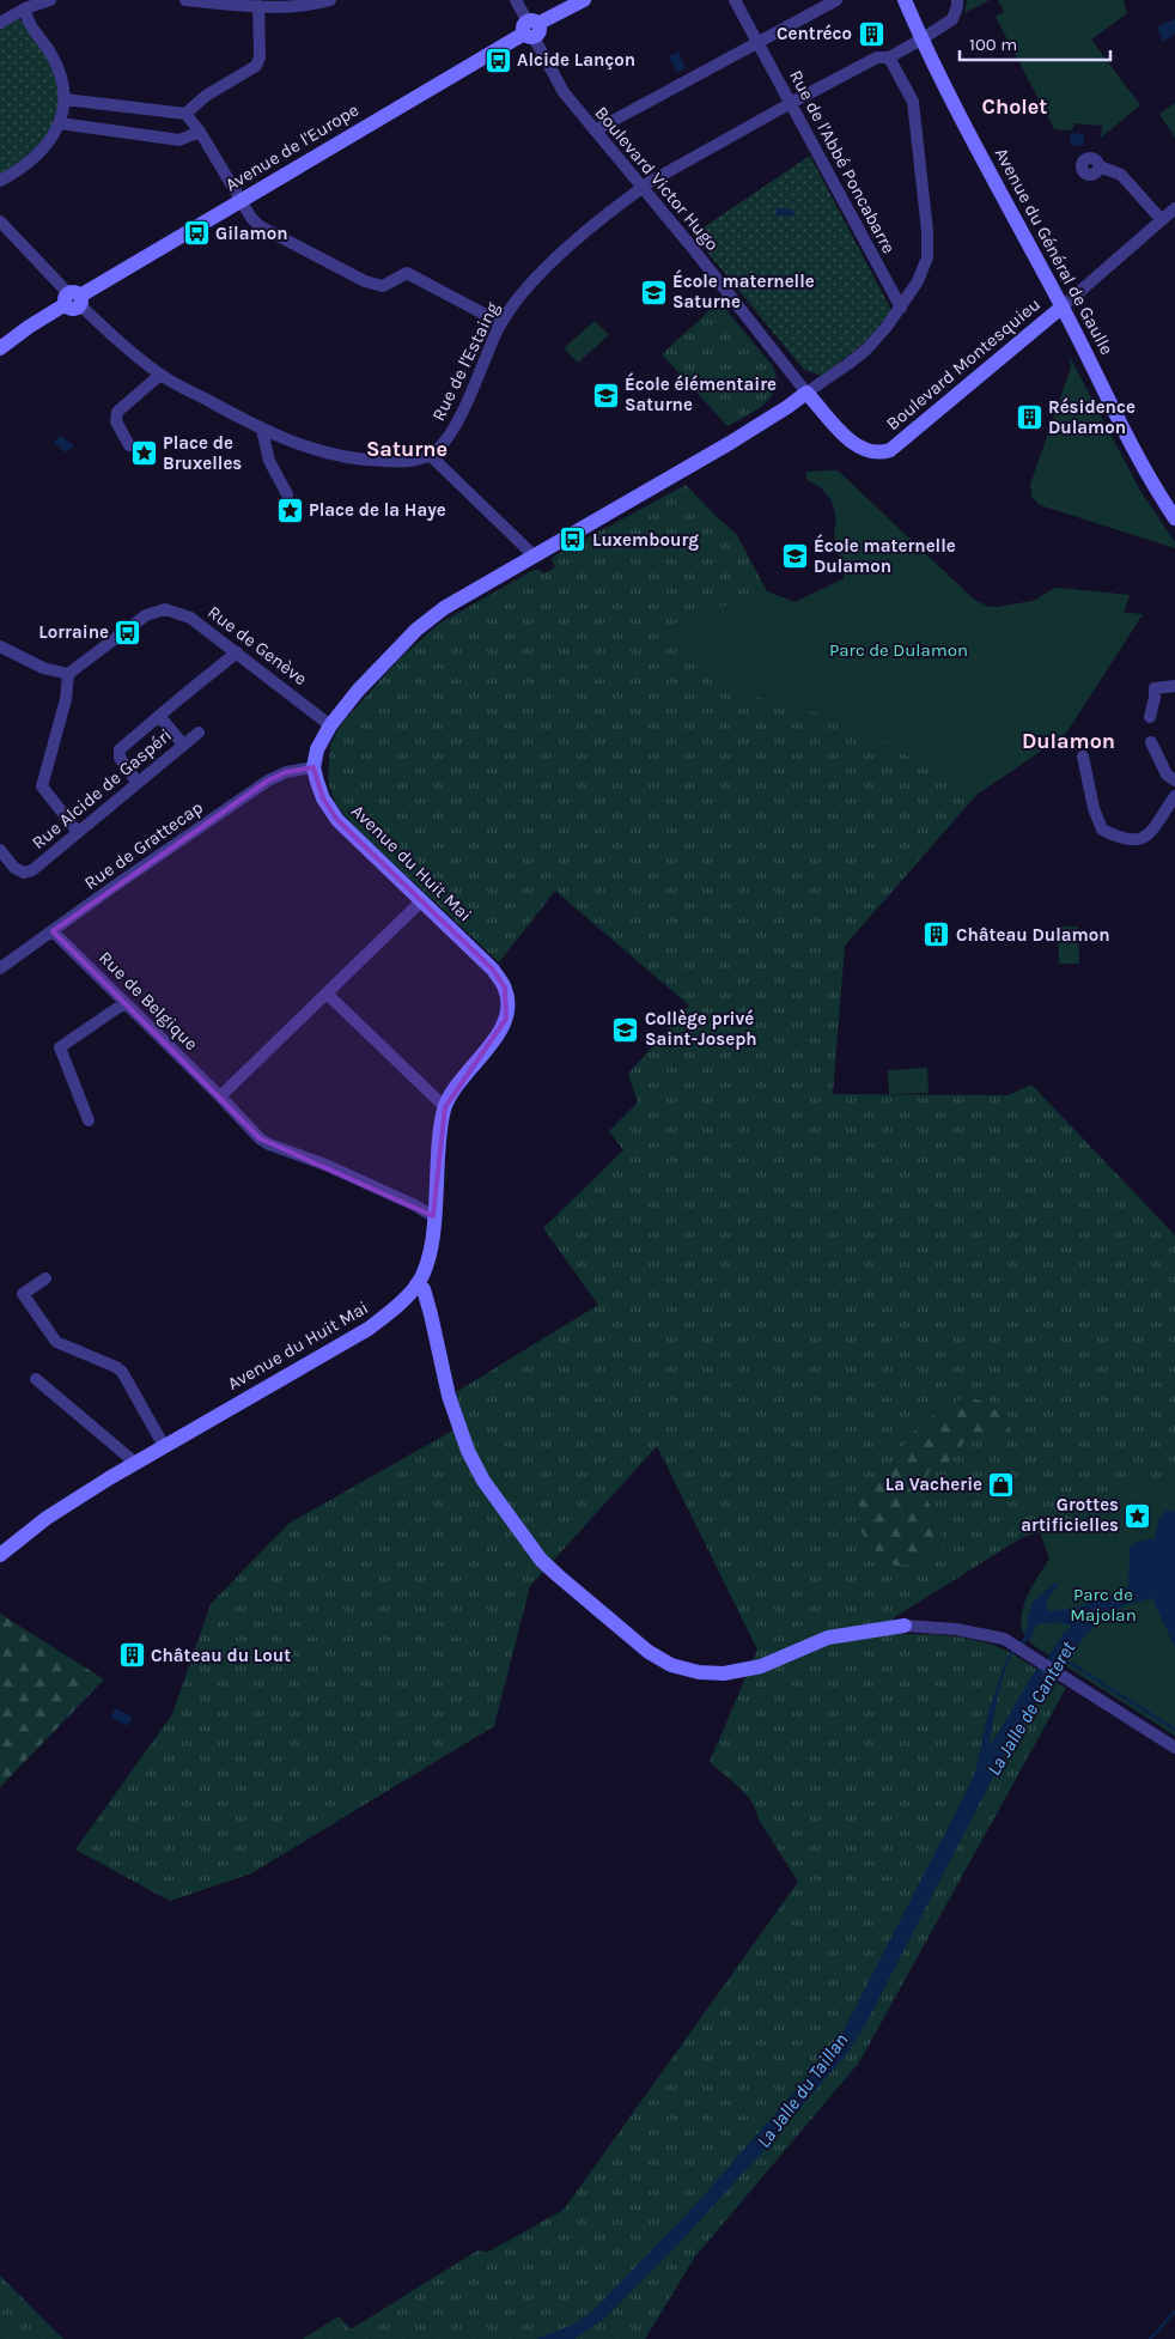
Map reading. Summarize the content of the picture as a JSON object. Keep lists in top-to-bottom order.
{
  "streets": {
    "main road": [
      "Avenue de l'Europe",
      "Avenue du Général de Gaulle",
      "Boulevard Montesquieu",
      "Avenue du Huit Mai"
    ],
    "street": [
      "Rue de l'Abbé Poncabarre",
      "Boulevard Victor Hugo",
      "Rue de l'Estaing",
      "Rue de Genève",
      "Rue Alcide de Gaspéri",
      "Rue de Grattecap",
      "Rue de Belgique"
    ]
  },
  "crossings": [
    ["Avenue de l'Europe", "Boulevard Victor Hugo"],
    ["Rue de l'Abbé Poncabarre", "Rue de l'Estaing"],
    ["Boulevard Victor Hugo", "Rue de l'Estaing"],
    ["Boulevard Victor Hugo", "Boulevard Montesquieu"],
    ["Avenue du Général de Gaulle", "Boulevard Montesquieu"],
    ["Rue de Grattecap", "Avenue du Huit Mai"],
    ["Rue de Grattecap", "Rue de Belgique"],
    ["Avenue du Huit Mai", "Rue de Belgique"]
  ],
  "districts": ["Cholet", "Saturne", "Dulamon"],
  "water": ["La Jalle de Canteret", "La Jalle du Taillan"],
  "parks": ["Parc de Dulamon", "Parc de Majolan"],
  "places": {
    "building": [
      "Centréco",
      "Résidence Dulamon",
      "Château Dulamon",
      "Château du Lout"
    ],
    "bus stop": [
      "Alcide Lançon",
      "Gilamon",
      "Luxembourg",
      "Lorraine"
    ],
    "school or university": [
      "École maternelle Saturne",
      "École élémentaire Saturne",
      "École maternelle Dulamon",
      "Collège privé Saint-Joseph"
    ],
    "place": ["Place de Bruxelles", "Place de la Haye", "Grottes artificielles"],
    "shop": ["La Vacherie"]
  },
  "scale_bar": "100 m"
}
